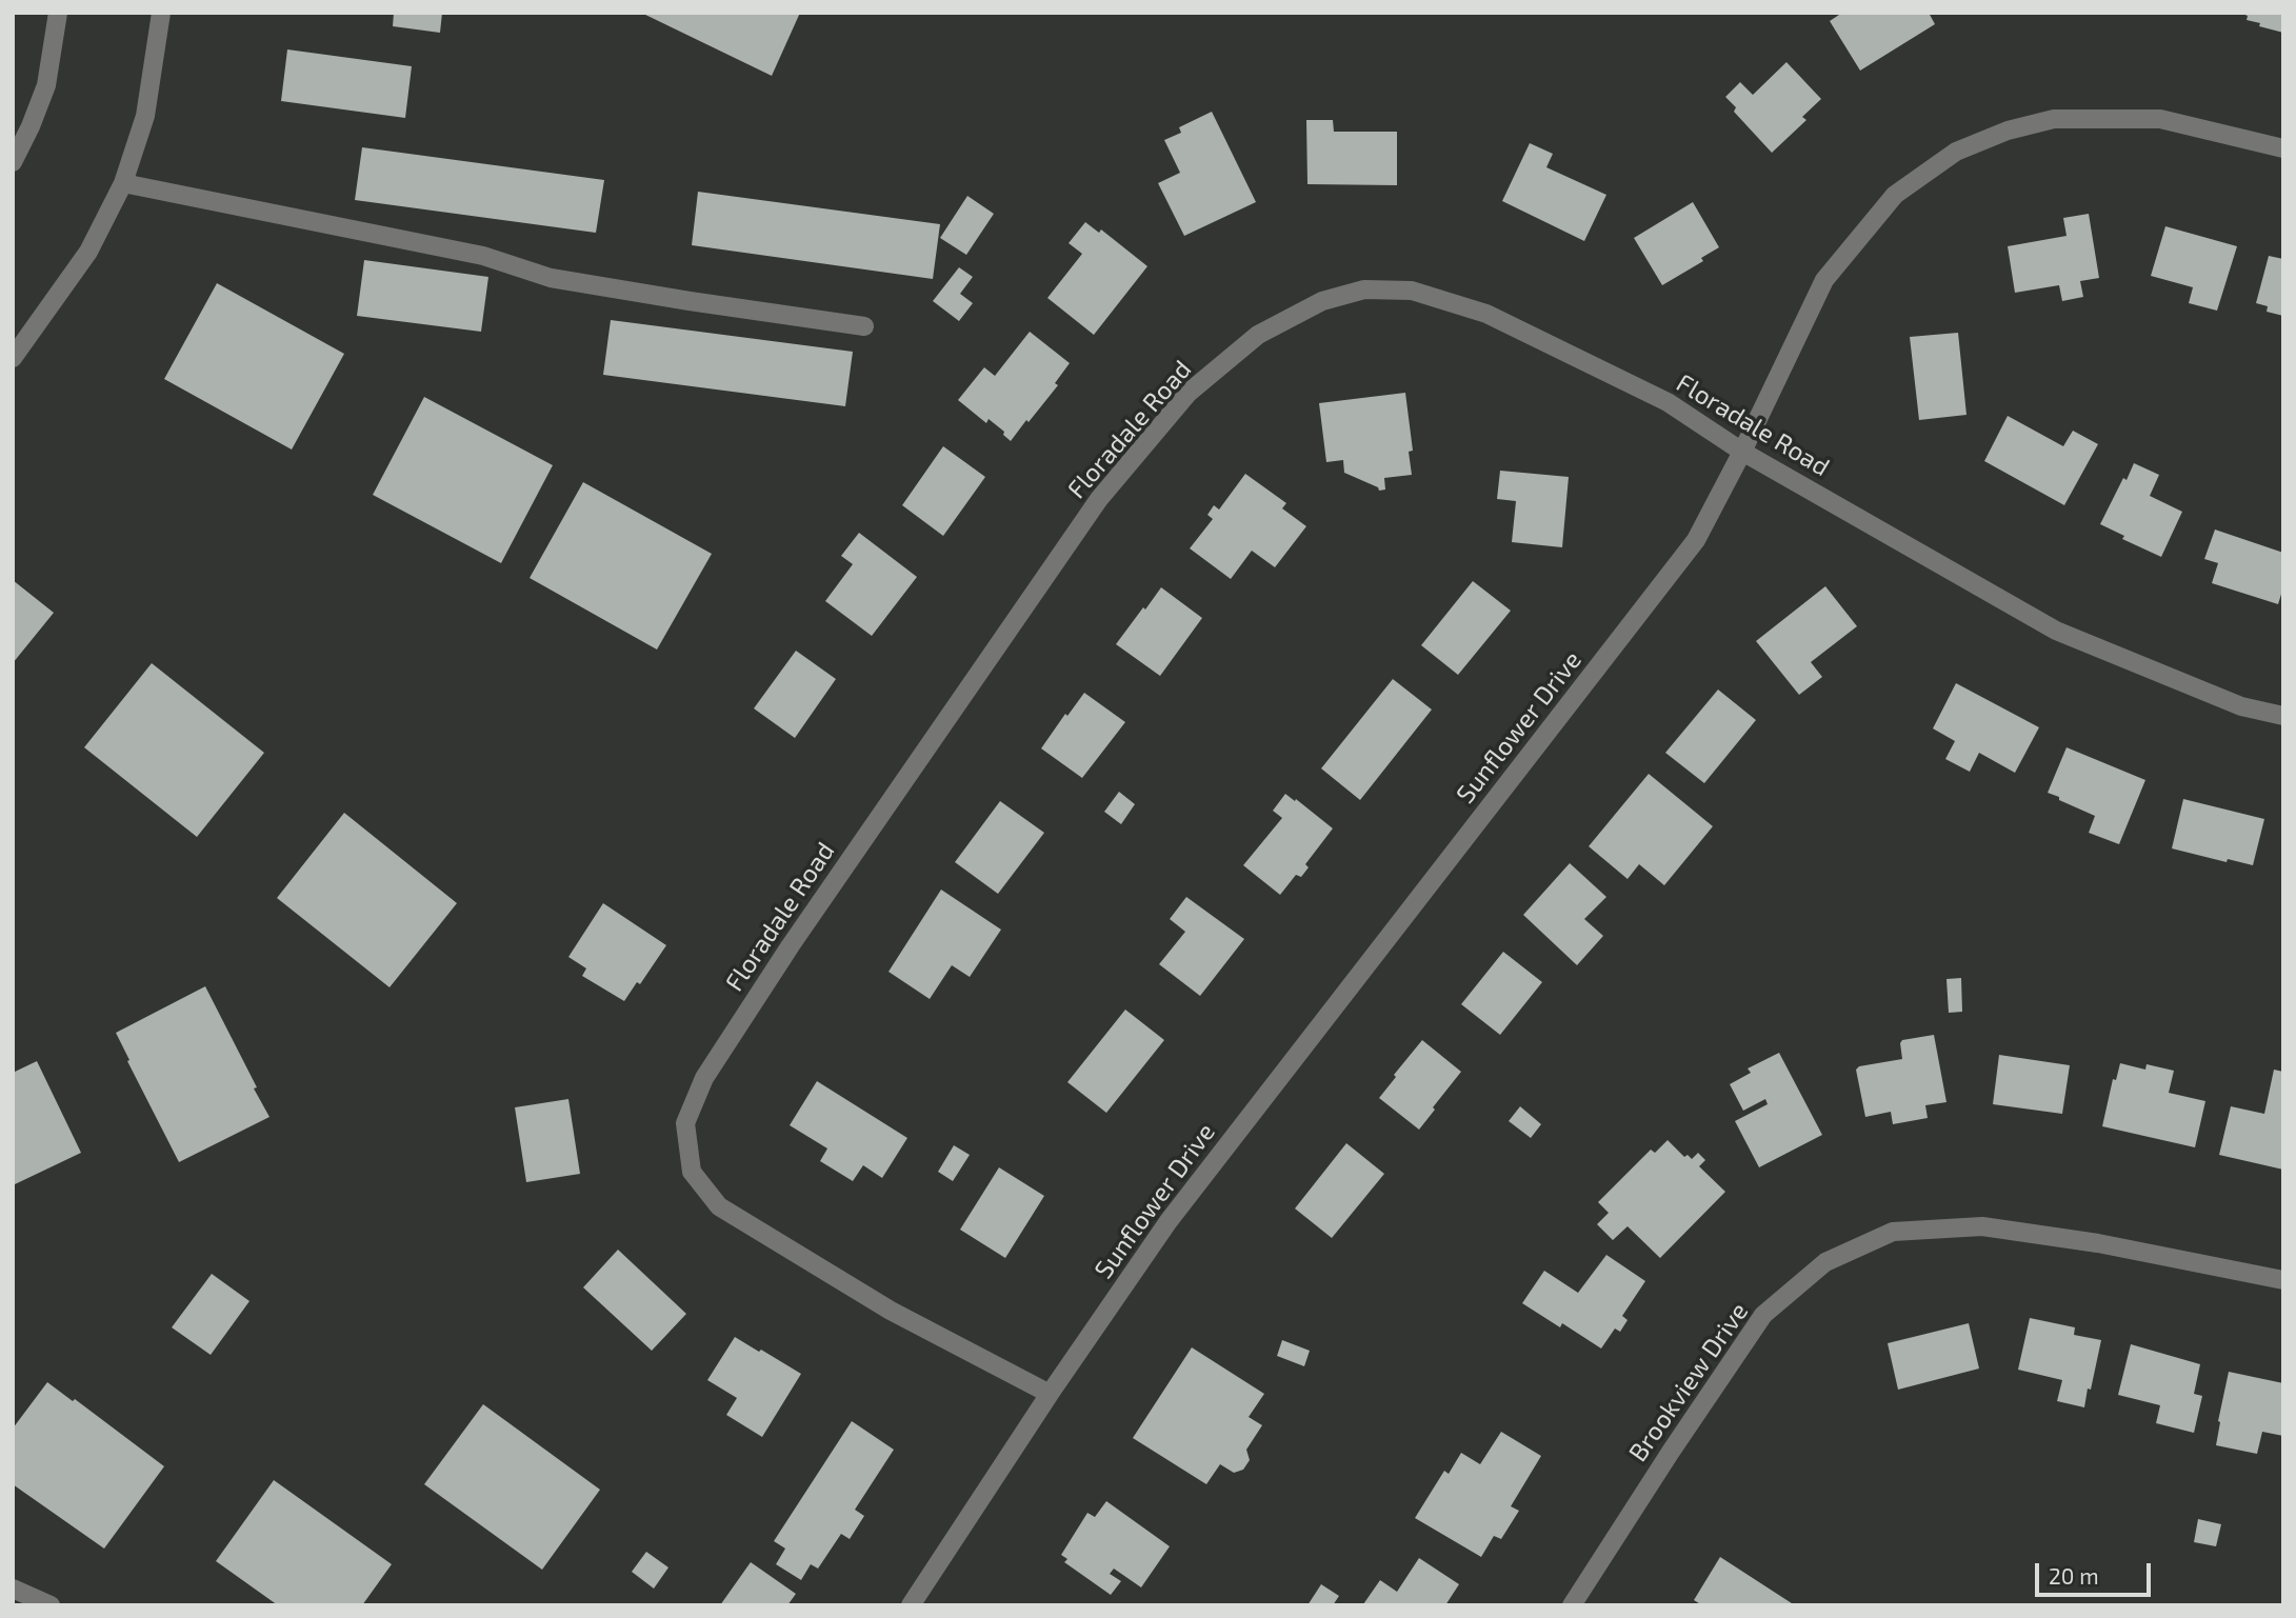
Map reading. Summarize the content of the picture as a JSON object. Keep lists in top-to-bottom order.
{
  "streets": {
    "street": ["Floradale Road", "Sunflower Drive", "Brookview Drive"]
  },
  "crossings": [
    ["Floradale Road", "Sunflower Drive"]
  ],
  "scale_bar": "20 m"
}
